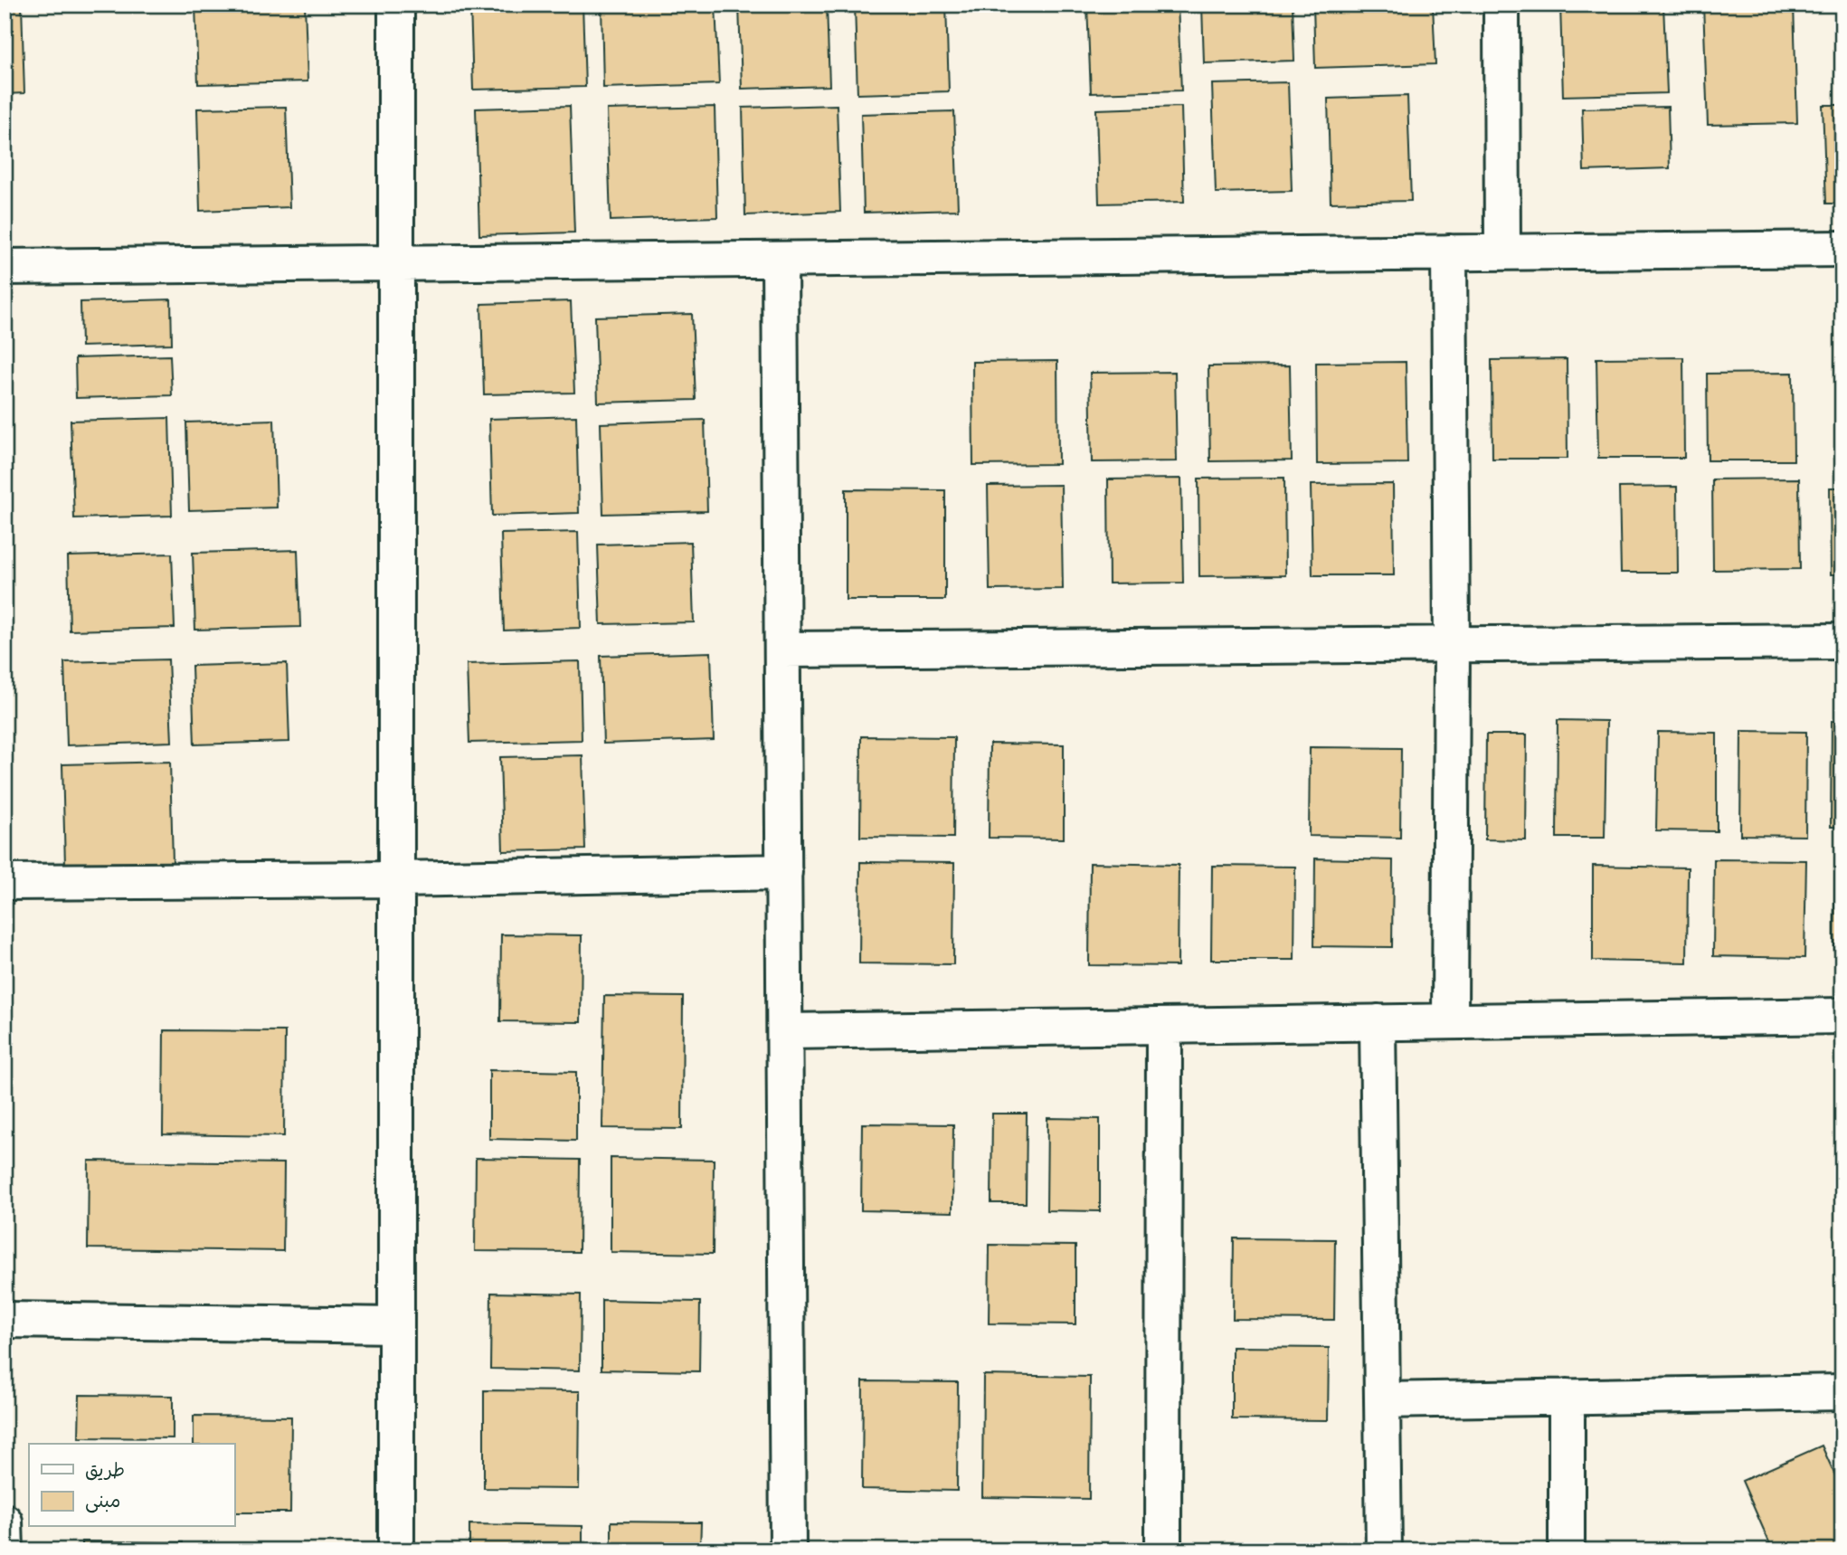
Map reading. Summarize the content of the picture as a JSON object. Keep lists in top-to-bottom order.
{
  "legend": ["طريق", "مبنى"]
}
